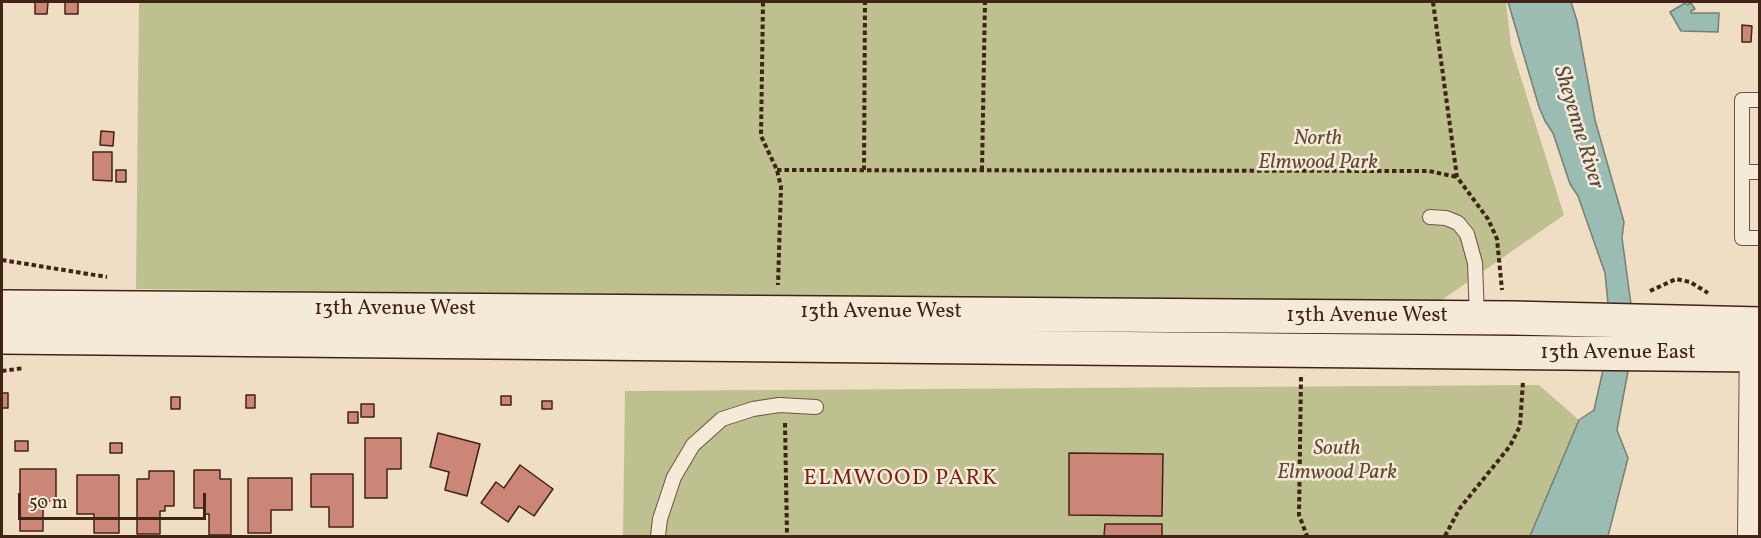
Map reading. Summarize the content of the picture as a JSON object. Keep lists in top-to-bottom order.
{
  "streets": {
    "street": ["13th Avenue West"]
  },
  "districts": ["ELMWOOD PARK"],
  "water": ["Sheyenne River"],
  "parks": ["North Elmwood Park", "South Elmwood Park"],
  "scale_bar": "50 m"
}
